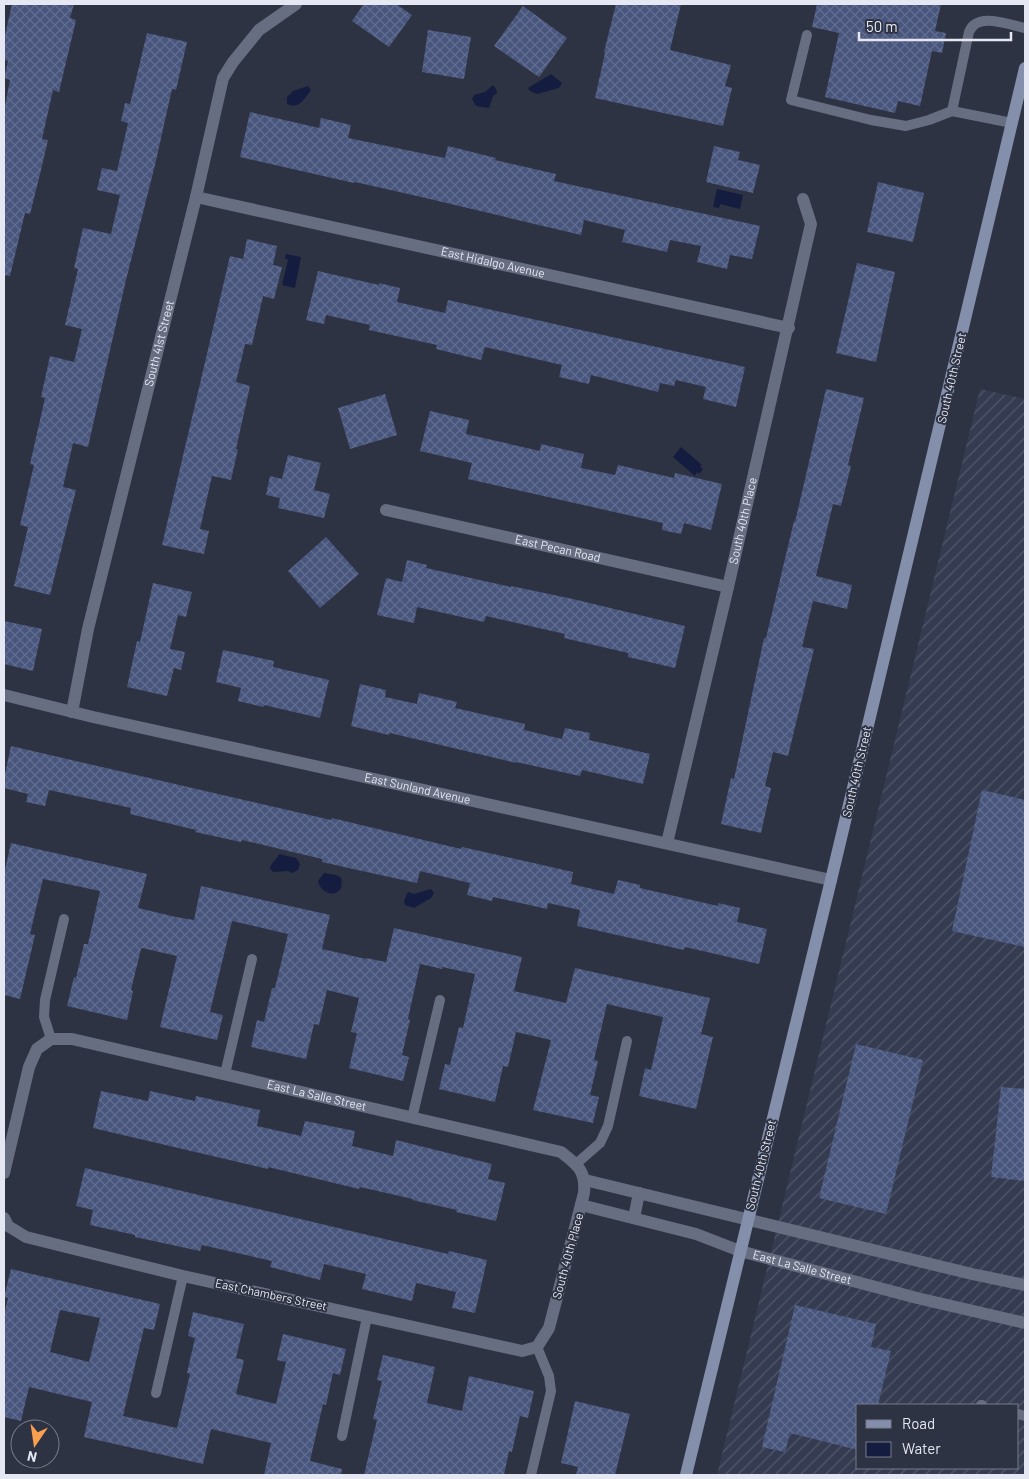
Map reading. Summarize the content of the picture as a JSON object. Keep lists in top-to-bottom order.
{
  "streets": {
    "main road": ["South 40th Street"],
    "street": [
      "East Hidalgo Avenue",
      "South 41st Street",
      "South 40th Place",
      "East Pecan Road",
      "East Sunland Avenue",
      "East La Salle Street",
      "East Chambers Street"
    ]
  },
  "crossings": [
    ["East Hidalgo Avenue", "South 41st Street"],
    ["East Hidalgo Avenue", "South 40th Place"],
    ["South 41st Street", "East Sunland Avenue"],
    ["South 40th Street", "East Sunland Avenue"],
    ["South 40th Street", "East La Salle Street"],
    ["South 40th Place", "East Pecan Road"],
    ["South 40th Place", "East Sunland Avenue"],
    ["South 40th Place", "East La Salle Street"],
    ["South 40th Place", "East Chambers Street"]
  ],
  "legend": ["Road", "Water"],
  "scale_bar": "50 m",
  "north": "bottom"
}
